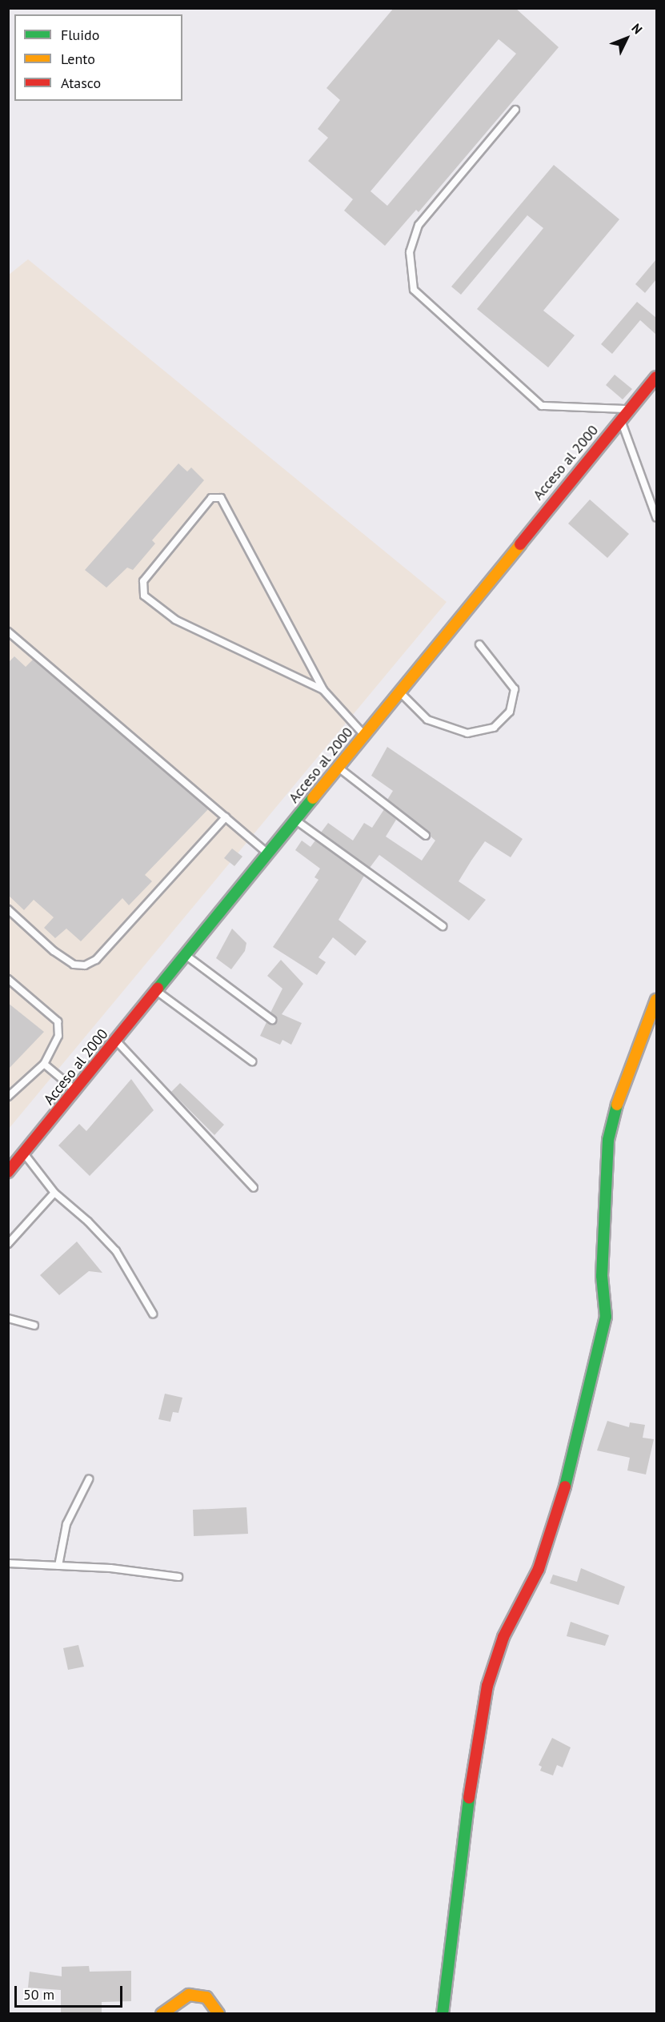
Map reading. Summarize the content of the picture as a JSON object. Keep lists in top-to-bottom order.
{
  "streets": {
    "street": ["Acceso al 2000"]
  },
  "legend": ["Fluido", "Lento", "Atasco"],
  "scale_bar": "50 m",
  "north": "top right"
}
